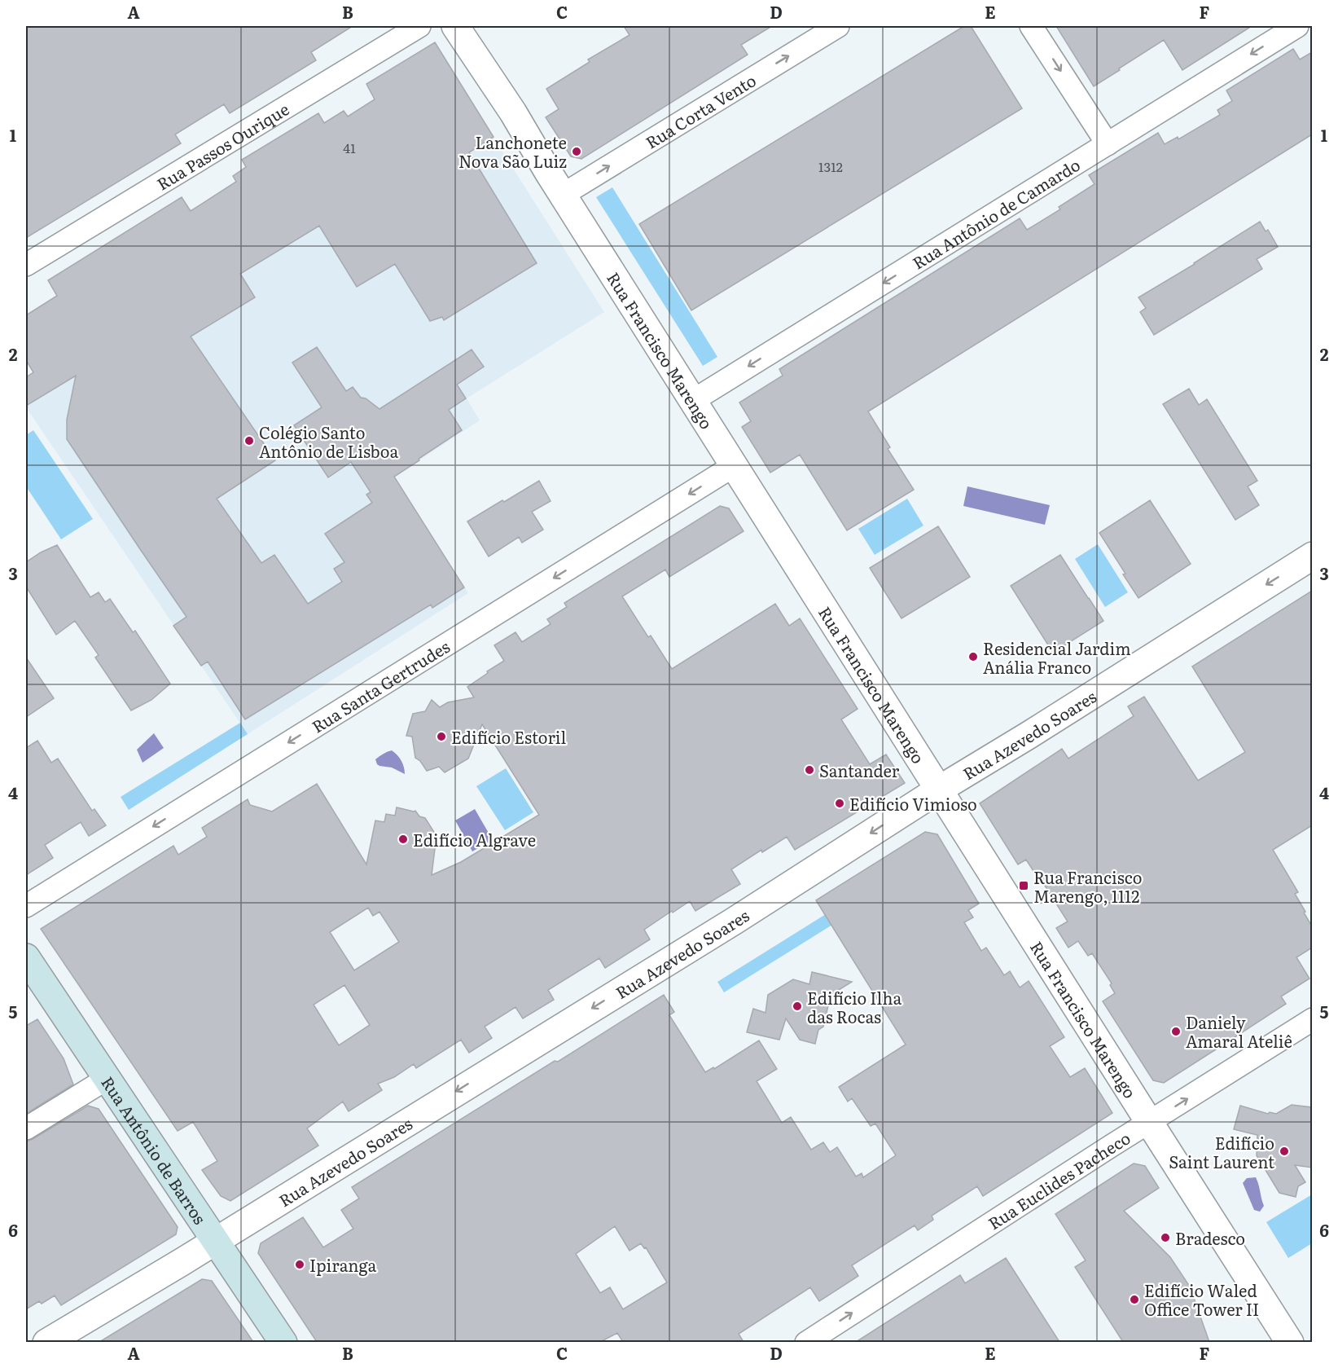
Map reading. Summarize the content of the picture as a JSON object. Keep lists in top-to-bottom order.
{
  "streets": {
    "main road": ["Rua Antônio de Barros"],
    "street": [
      "Rua Corta Vento",
      "Rua Passos Ourique",
      "Rua Antônio de Camardo",
      "Rua Francisco Marengo",
      "Rua Santa Gertrudes",
      "Rua Azevedo Soares",
      "Rua Euclides Pacheco"
    ]
  },
  "crossings": [
    ["Rua Corta Vento", "Rua Francisco Marengo"],
    ["Rua Antônio de Camardo", "Rua Francisco Marengo"],
    ["Rua Francisco Marengo", "Rua Santa Gertrudes"],
    ["Rua Francisco Marengo", "Rua Azevedo Soares"],
    ["Rua Francisco Marengo", "Rua Euclides Pacheco"],
    ["Rua Azevedo Soares", "Rua Antônio de Barros"]
  ],
  "one_way": [
    "Rua Corta Vento",
    "Rua Antônio de Camardo",
    "Rua Santa Gertrudes",
    "Rua Azevedo Soares",
    "Rua Euclides Pacheco"
  ],
  "places": {
    "other": [
      "Lanchonete Nova São Luiz",
      "Colégio Santo Antônio de Lisboa",
      "Residencial Jardim Anália Franco",
      "Edifício Estoril",
      "Santander",
      "Edifício Vimioso",
      "Edifício Algrave",
      "Edifício Ilha das Rocas",
      "Daniely Amaral Ateliê",
      "Edifício Saint Laurent",
      "Bradesco",
      "Ipiranga",
      "Edifício Waled Office Tower II"
    ],
    "transit": ["Rua Francisco Marengo, 1112"]
  },
  "house_numbers": ["41", "1312"],
  "grid": {
    "columns": [
      "A",
      "B",
      "C",
      "D",
      "E",
      "F"
    ],
    "rows": [
      "1",
      "2",
      "3",
      "4",
      "5",
      "6"
    ]
  }
}
